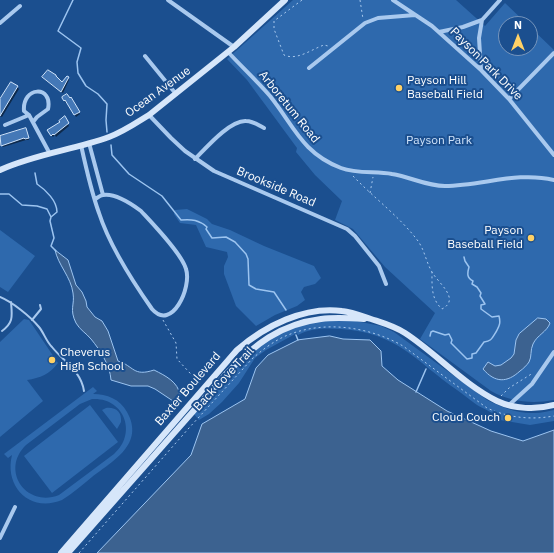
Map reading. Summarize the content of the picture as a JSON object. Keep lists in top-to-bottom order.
{
  "streets": {
    "street": [
      "Payson Park Drive",
      "Ocean Avenue",
      "Arboretum Road",
      "Brookside Road",
      "Baxter Boulevard"
    ],
    "path": ["Back Cove Trail"]
  },
  "crossings": [
    ["Ocean Avenue", "Arboretum Road"],
    ["Ocean Avenue", "Brookside Road"]
  ],
  "parks": ["Payson Park"],
  "places": [
    "Payson Hill Baseball Field",
    "Payson Baseball Field",
    "Cheverus High School",
    "Cloud Couch"
  ],
  "north": "top"
}
